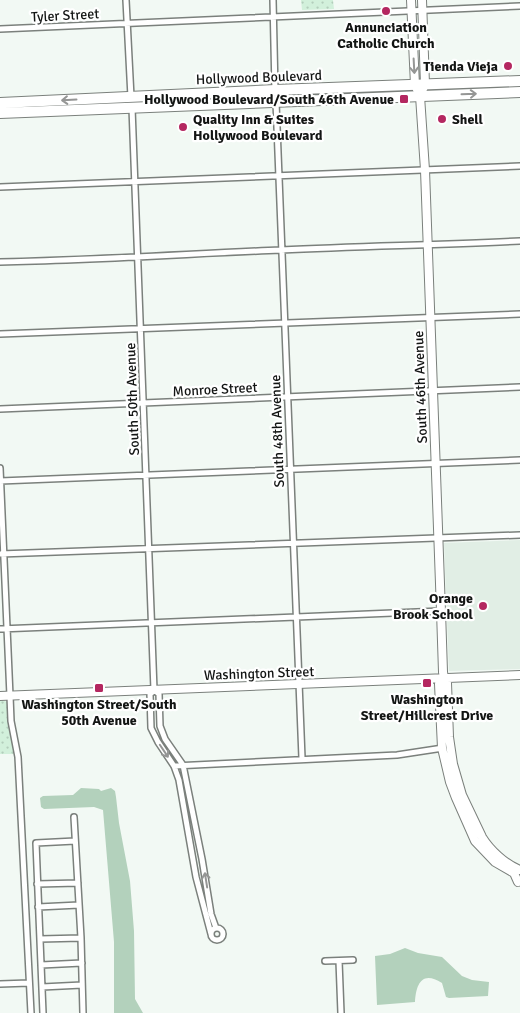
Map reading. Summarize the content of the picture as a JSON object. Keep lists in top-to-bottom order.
{
  "streets": {
    "highway": ["Hollywood Boulevard"],
    "street": [
      "Tyler Street",
      "South 46th Avenue",
      "Monroe Street",
      "South 50th Avenue",
      "South 48th Avenue",
      "Washington Street"
    ]
  },
  "crossings": [
    ["Hollywood Boulevard", "South 46th Avenue"],
    ["Hollywood Boulevard", "South 50th Avenue"],
    ["Hollywood Boulevard", "South 48th Avenue"],
    ["South 46th Avenue", "Monroe Street"],
    ["South 46th Avenue", "Washington Street"],
    ["Monroe Street", "South 50th Avenue"],
    ["Monroe Street", "South 48th Avenue"],
    ["South 50th Avenue", "Washington Street"],
    ["South 48th Avenue", "Washington Street"]
  ],
  "places": {
    "other": [
      "Annunciation Catholic Church",
      "Tienda Vieja",
      "Shell",
      "Quality Inn & Suites Hollywood Boulevard",
      "Orange Brook School"
    ],
    "transit": ["Hollywood Boulevard/South 46th Avenue", "Washington Street/Hillcrest Drive", "Washington Street/South 50th Avenue"]
  }
}
